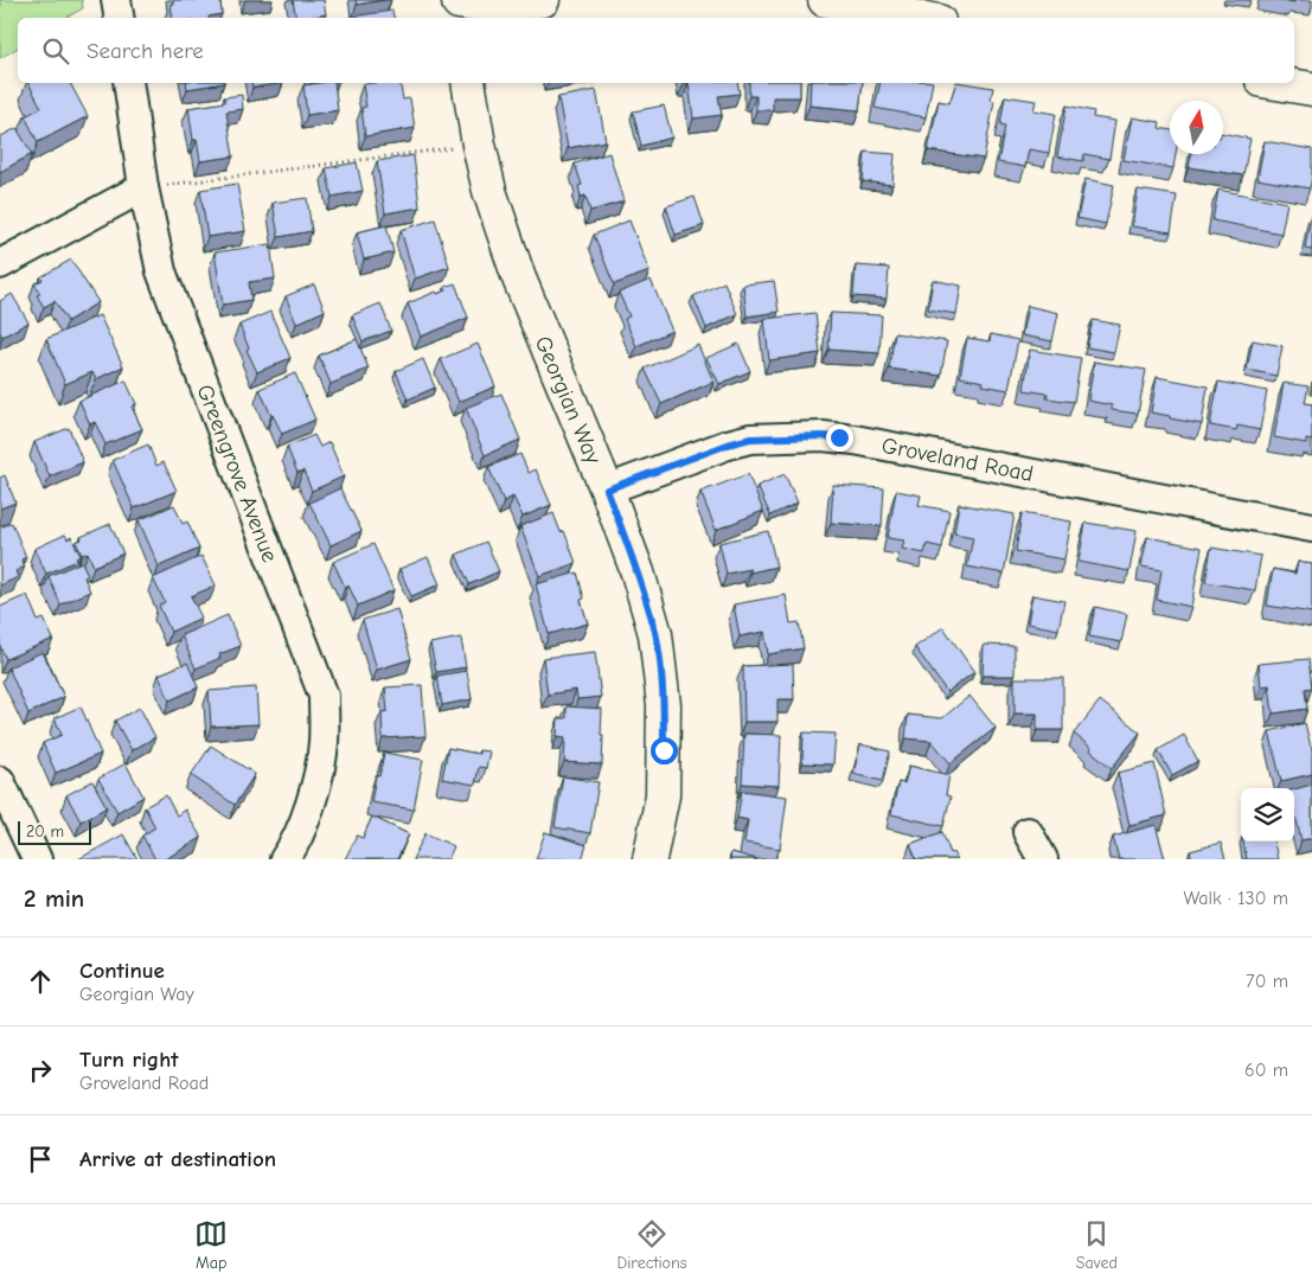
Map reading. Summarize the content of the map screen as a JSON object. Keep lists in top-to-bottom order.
{
  "streets": {
    "street": ["Georgian Way", "Groveland Road", "Greengrove Avenue"]
  },
  "crossings": [
    ["Georgian Way", "Groveland Road"]
  ],
  "scale_bar": "20 m",
  "north": "top",
  "page": {
    "search": "Search here",
    "scale": "20 m",
    "heading": ["2 min", "Walk · 130 m"],
    "list": [
      ["Continue", "Georgian Way", "70 m"],
      ["Turn right", "Groveland Road", "60 m"],
      "Arrive at destination"
    ],
    "nav": ["Map", "Directions", "Saved"]
  }
}
